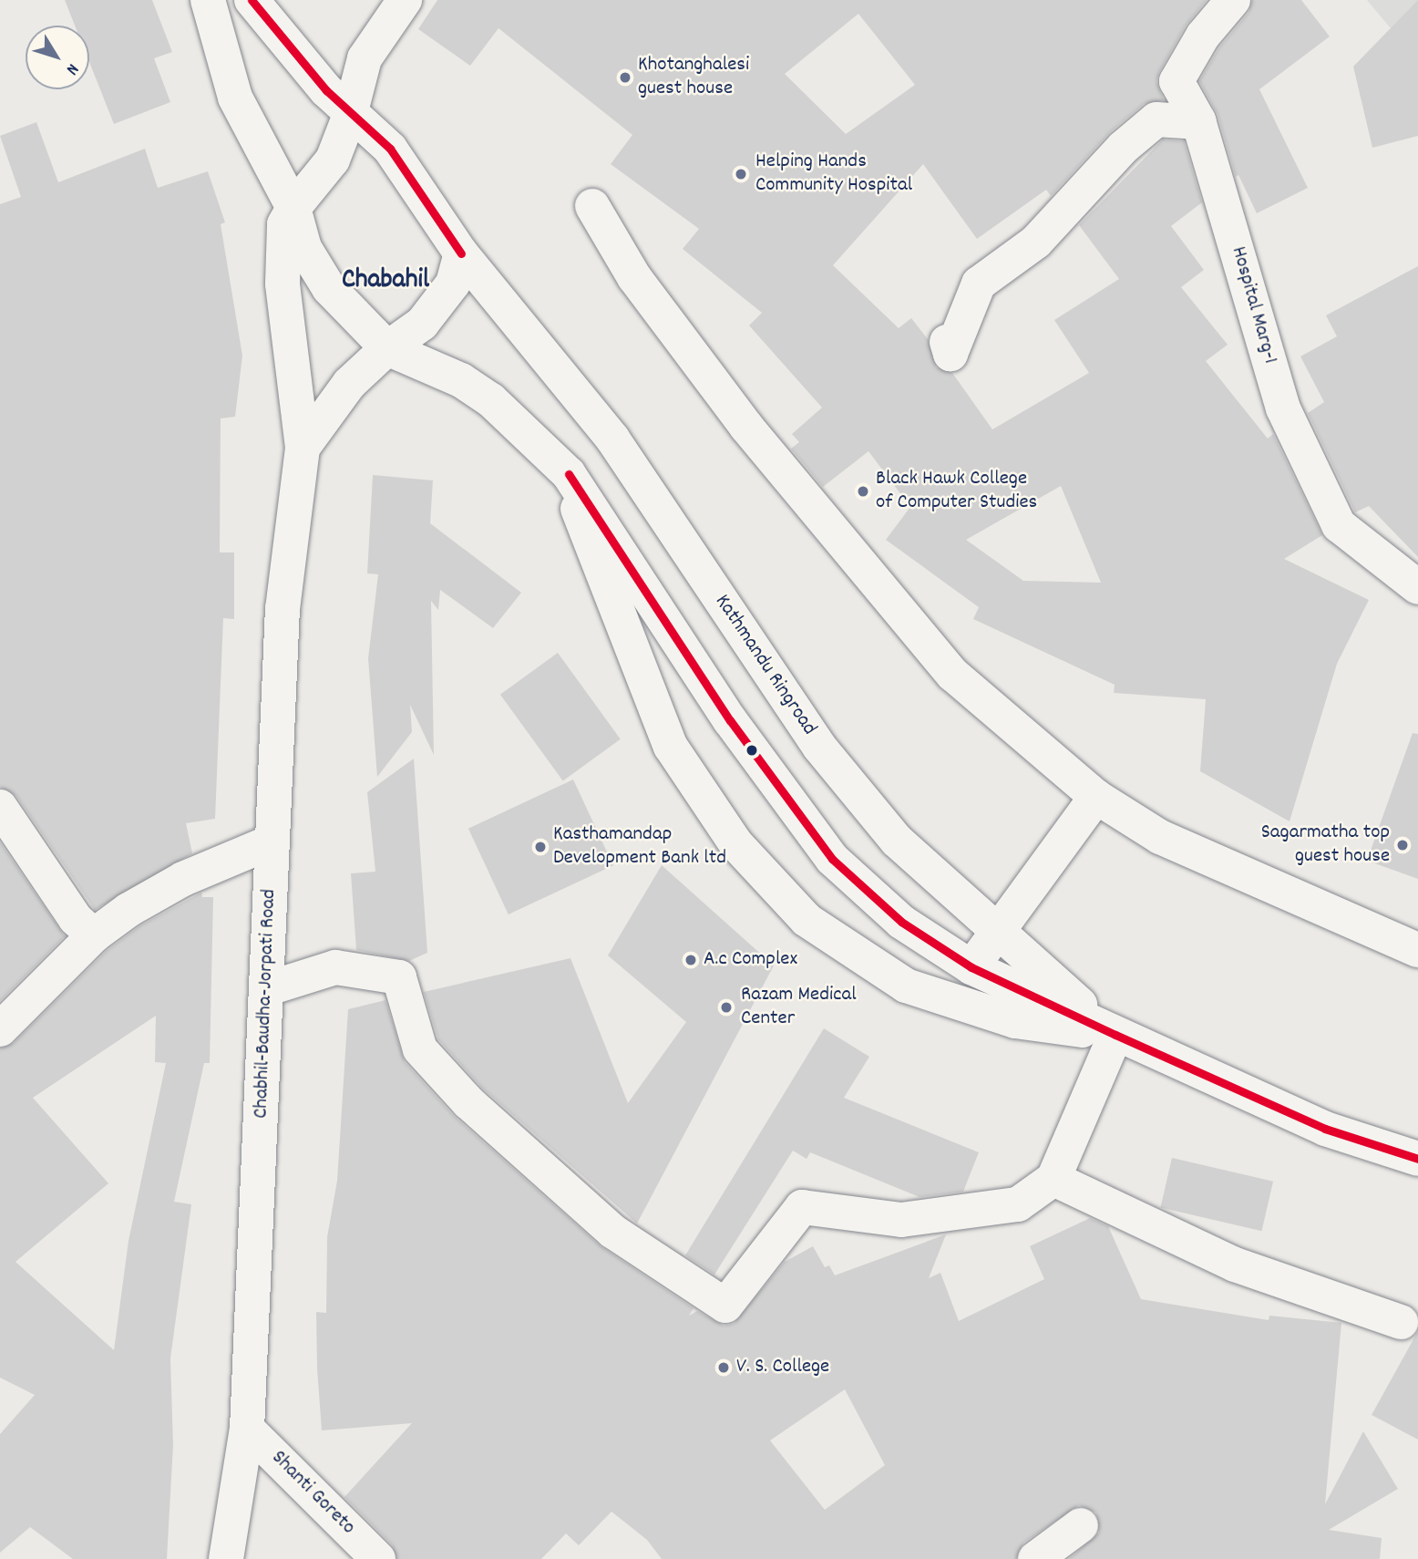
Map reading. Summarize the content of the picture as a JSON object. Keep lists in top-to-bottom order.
{
  "streets": {
    "main road": [
      "Hospital Marg-1",
      "Kathmandu Ringroad",
      "Chabhil-Baudha-Jorpati Road",
      "Shanti Goreto"
    ]
  },
  "crossings": [
    ["Chabhil-Baudha-Jorpati Road", "Shanti Goreto"]
  ],
  "districts": ["Chabahil"],
  "places": [
    "Khotanghalesi guest house",
    "Helping Hands Community Hospital",
    "Black Hawk College of Computer Studies",
    "Sagarmatha top guest house",
    "Kasthamandap Development Bank ltd",
    "A.c Complex",
    "Razam Medical Center",
    "V. S. College"
  ],
  "north": "bottom right"
}
